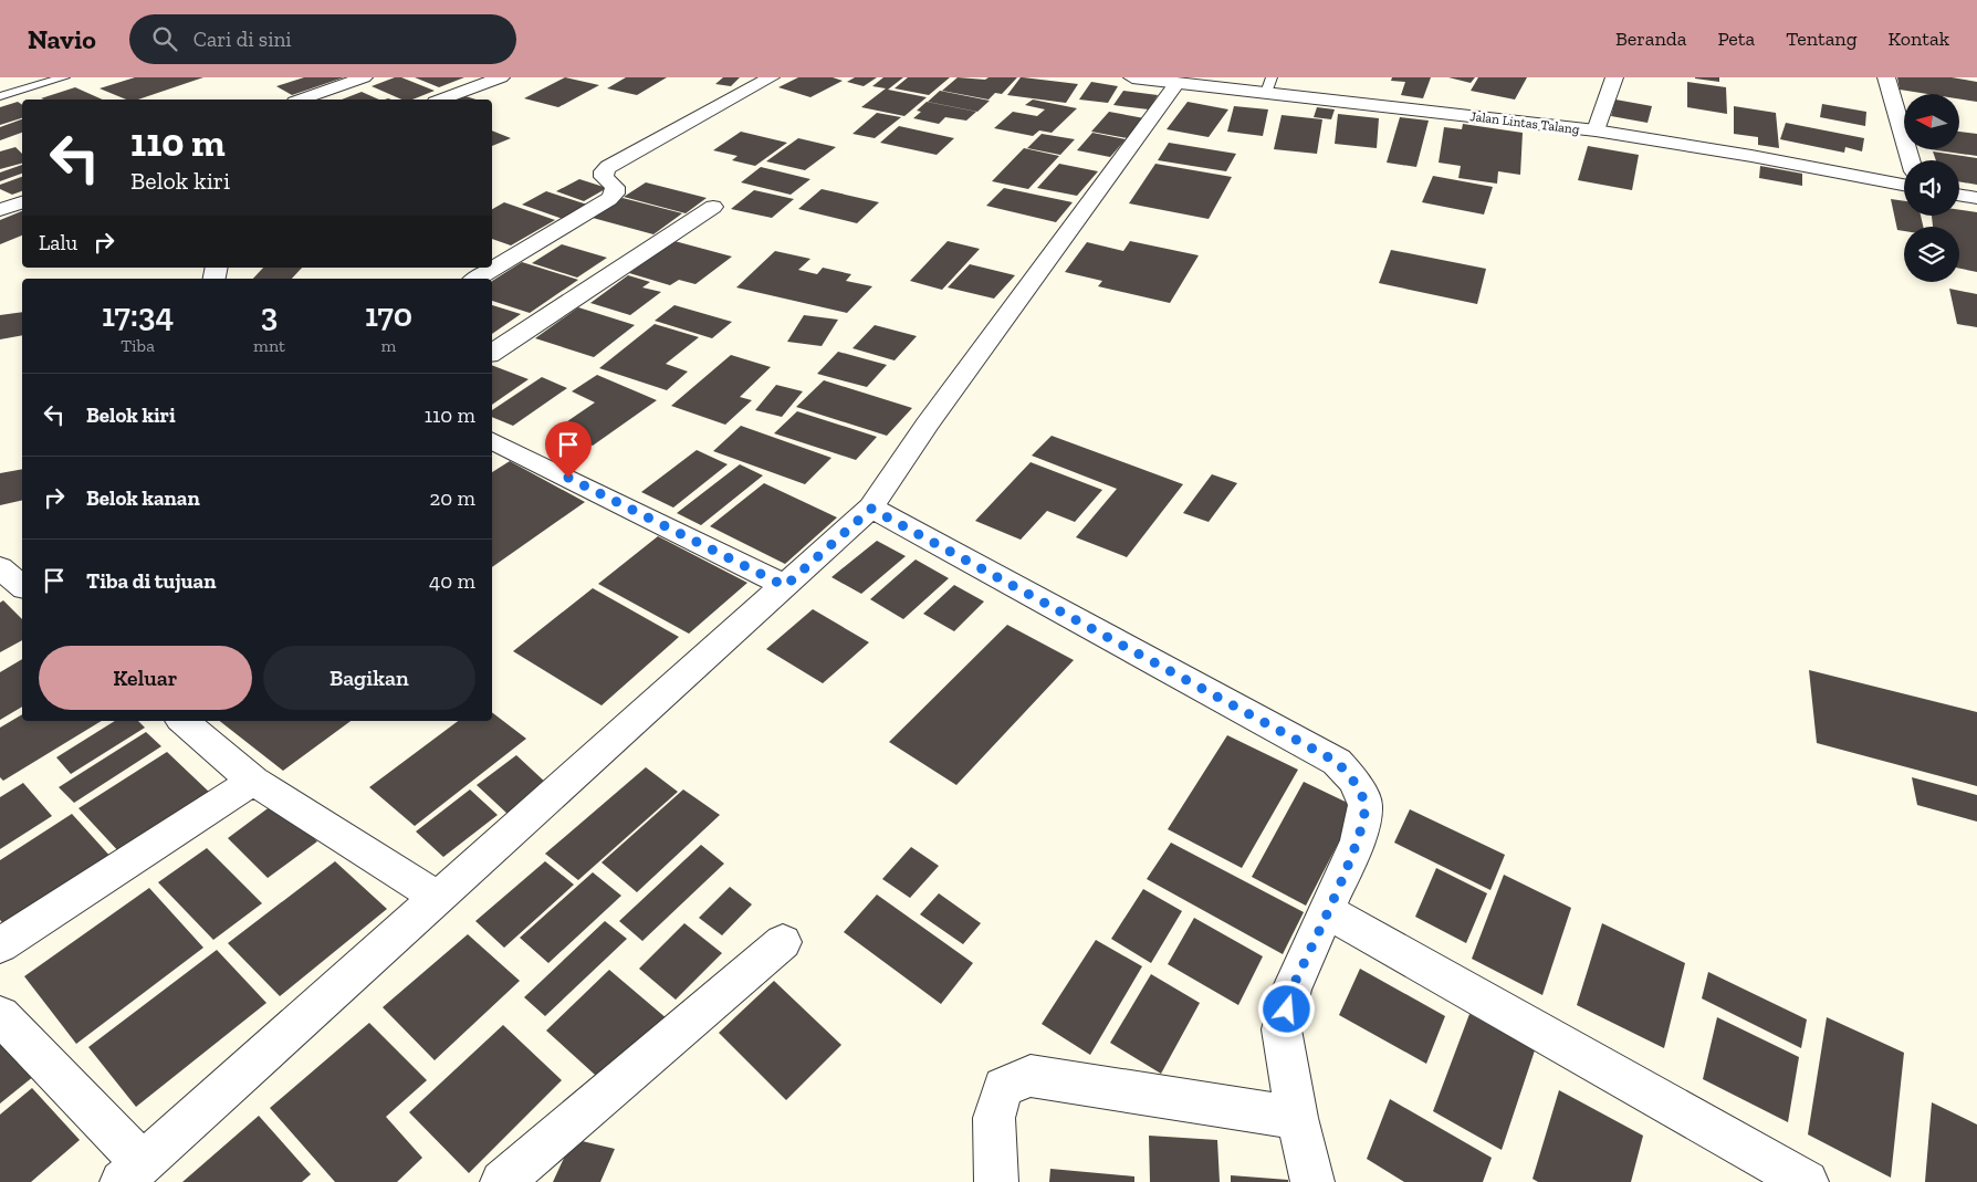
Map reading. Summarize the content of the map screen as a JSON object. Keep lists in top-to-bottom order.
{
  "streets": {
    "street": ["Jalan Lintas Talang"]
  },
  "north": "left",
  "page": {
    "header": "Navio",
    "search": "Cari di sini",
    "nav": [
      "Beranda",
      "Peta",
      "Tentang",
      "Kontak"
    ],
    "turn": ["110 m", "Belok kiri"],
    "then": "Lalu",
    "eta": [
      "17:34",
      "Tiba",
      "3",
      "mnt",
      "170",
      "m"
    ],
    "list": [
      {
        "name": "Belok kiri",
        "value": "110 m"
      },
      {
        "name": "Belok kanan",
        "value": "20 m"
      },
      {
        "name": "Tiba di tujuan",
        "value": "40 m"
      }
    ],
    "buttons": ["Keluar", "Bagikan"]
  }
}
